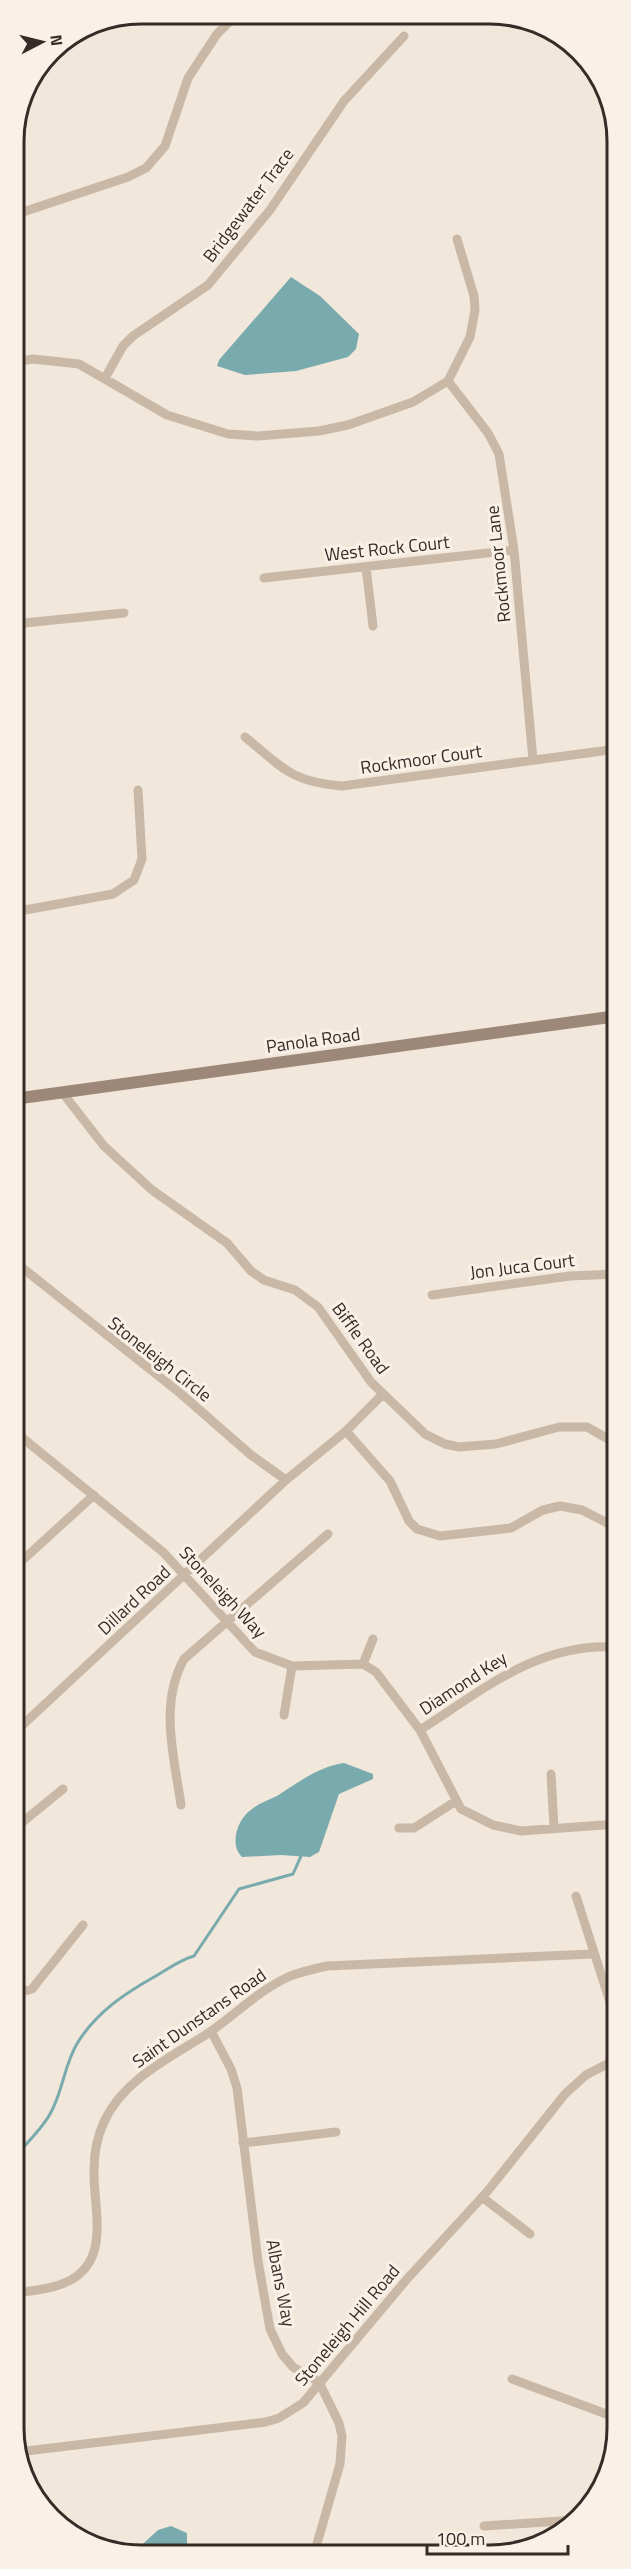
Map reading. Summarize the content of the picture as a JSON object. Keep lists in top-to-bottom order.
{
  "streets": {
    "main road": ["Panola Road"],
    "street": [
      "Bridgewater Trace",
      "West Rock Court",
      "Rockmoor Lane",
      "Rockmoor Court",
      "Jon Juca Court",
      "Biffle Road",
      "Stoneleigh Circle",
      "Stoneleigh Way",
      "Dillard Road",
      "Diamond Key",
      "Saint Dunstans Road",
      "Albans Way",
      "Stoneleigh Hill Road"
    ]
  },
  "crossings": [
    ["West Rock Court", "Rockmoor Lane"],
    ["Rockmoor Lane", "Rockmoor Court"],
    ["Panola Road", "Biffle Road"],
    ["Biffle Road", "Dillard Road"],
    ["Stoneleigh Circle", "Dillard Road"],
    ["Stoneleigh Way", "Dillard Road"],
    ["Saint Dunstans Road", "Albans Way"],
    ["Albans Way", "Stoneleigh Hill Road"]
  ],
  "scale_bar": "100 m",
  "north": "right"
}
